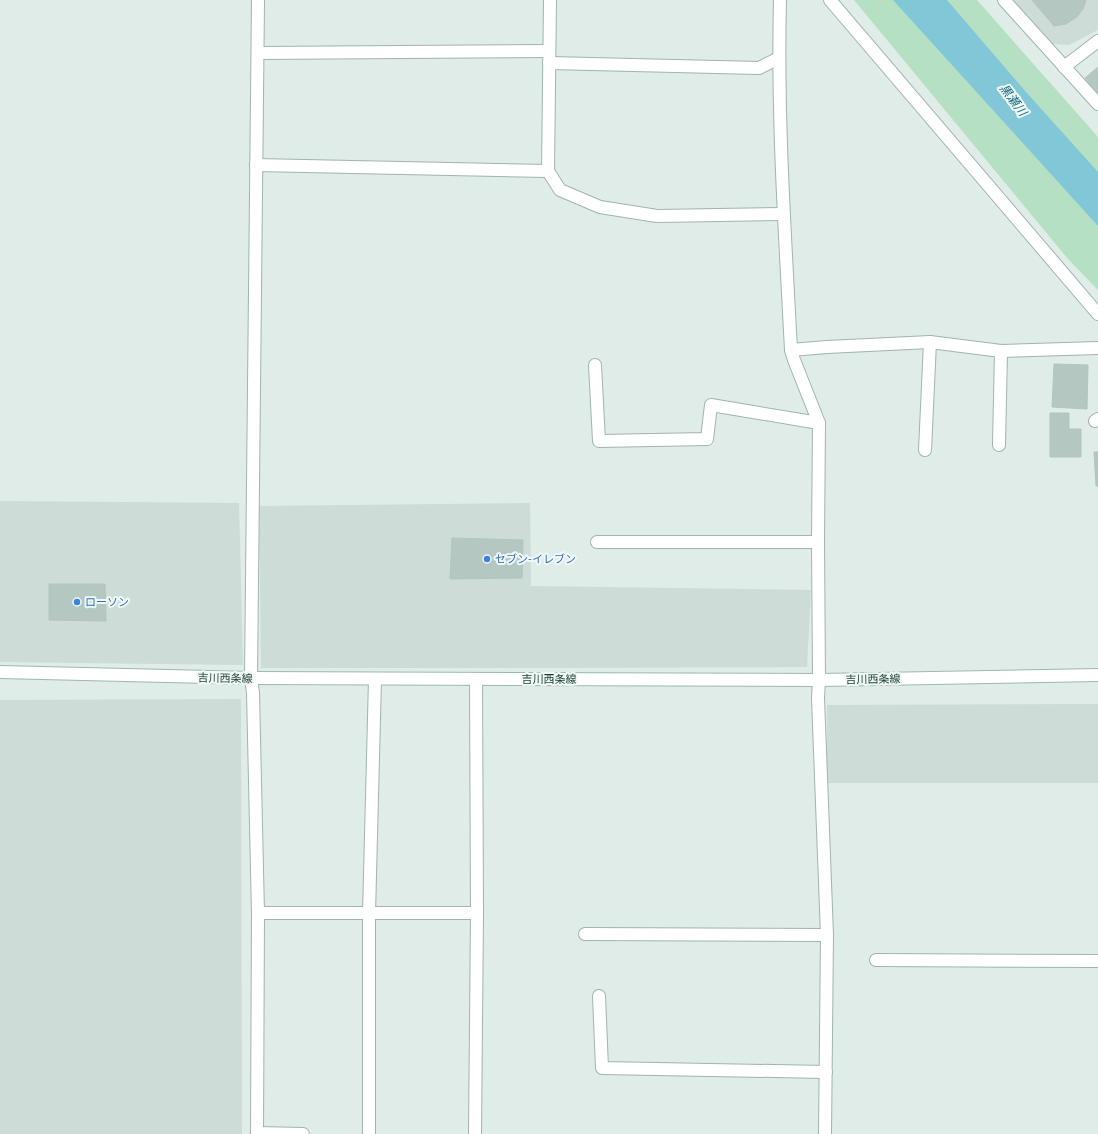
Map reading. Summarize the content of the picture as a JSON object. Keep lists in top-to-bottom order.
{
  "streets": {
    "street": ["吉川西条線"]
  },
  "water": ["黒瀬川"],
  "places": ["セブン-イレブン", "ローソン"]
}
